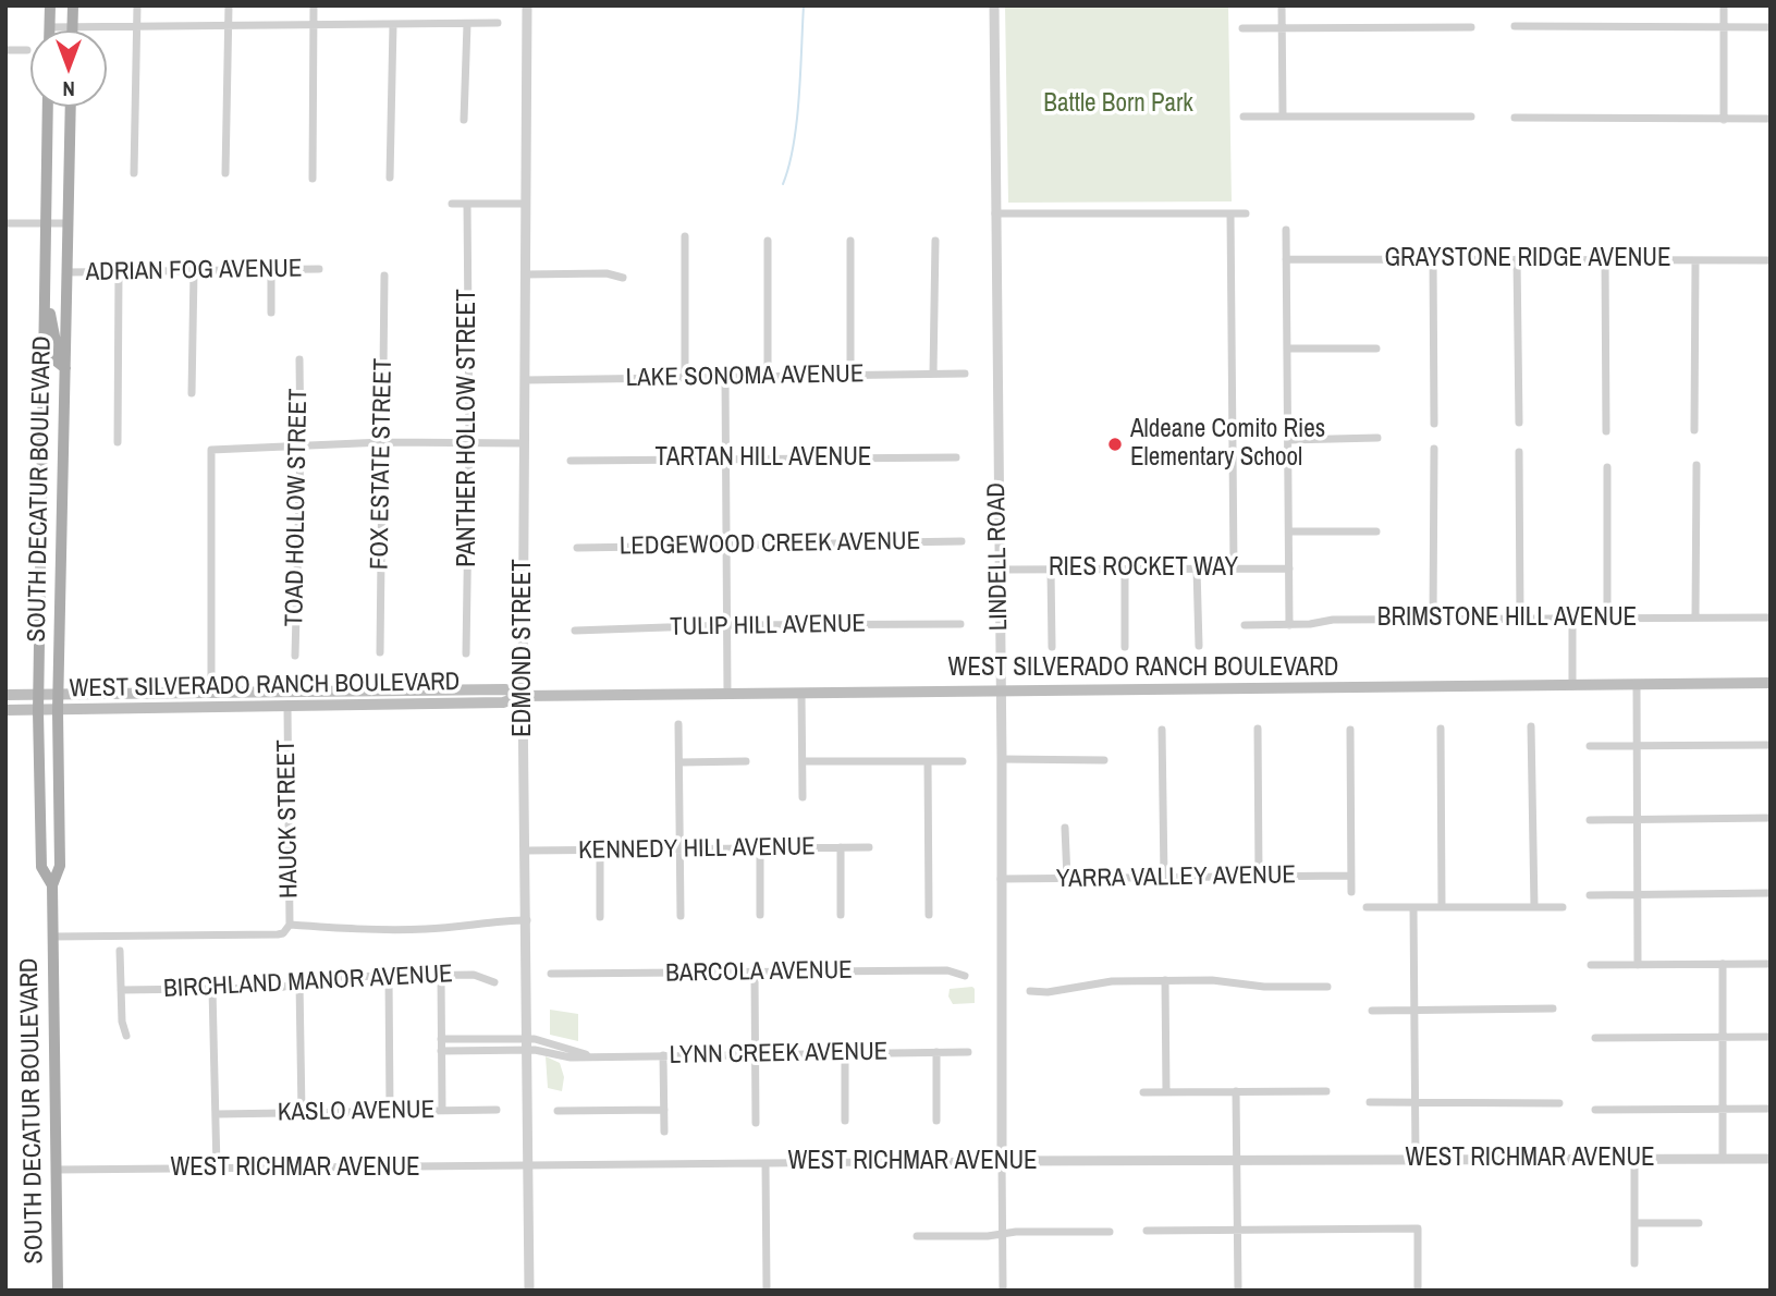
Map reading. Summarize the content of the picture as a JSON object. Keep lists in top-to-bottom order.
{
  "streets": {
    "main road": ["SOUTH DECATUR BOULEVARD", "WEST SILVERADO RANCH BOULEVARD"],
    "street": [
      "GRAYSTONE RIDGE AVENUE",
      "ADRIAN FOG AVENUE",
      "LAKE SONOMA AVENUE",
      "PANTHER HOLLOW STREET",
      "TARTAN HILL AVENUE",
      "FOX ESTATE STREET",
      "TOAD HOLLOW STREET",
      "LEDGEWOOD CREEK AVENUE",
      "LINDELL ROAD",
      "RIES ROCKET WAY",
      "BRIMSTONE HILL AVENUE",
      "TULIP HILL AVENUE",
      "EDMOND STREET",
      "HAUCK STREET",
      "KENNEDY HILL AVENUE",
      "YARRA VALLEY AVENUE",
      "BARCOLA AVENUE",
      "BIRCHLAND MANOR AVENUE",
      "LYNN CREEK AVENUE",
      "KASLO AVENUE",
      "WEST RICHMAR AVENUE"
    ]
  },
  "crossings": [
    ["ADRIAN FOG AVENUE", "SOUTH DECATUR BOULEVARD"],
    ["LAKE SONOMA AVENUE", "EDMOND STREET"],
    ["SOUTH DECATUR BOULEVARD", "WEST SILVERADO RANCH BOULEVARD"],
    ["SOUTH DECATUR BOULEVARD", "WEST RICHMAR AVENUE"],
    ["LINDELL ROAD", "RIES ROCKET WAY"],
    ["LINDELL ROAD", "WEST SILVERADO RANCH BOULEVARD"],
    ["LINDELL ROAD", "YARRA VALLEY AVENUE"],
    ["LINDELL ROAD", "WEST RICHMAR AVENUE"],
    ["EDMOND STREET", "WEST SILVERADO RANCH BOULEVARD"],
    ["EDMOND STREET", "KENNEDY HILL AVENUE"],
    ["EDMOND STREET", "LYNN CREEK AVENUE"],
    ["EDMOND STREET", "WEST RICHMAR AVENUE"],
    ["WEST SILVERADO RANCH BOULEVARD", "HAUCK STREET"]
  ],
  "parks": ["Battle Born Park"],
  "places": ["Aldeane Comito Ries Elementary School"],
  "north": "bottom"
}
